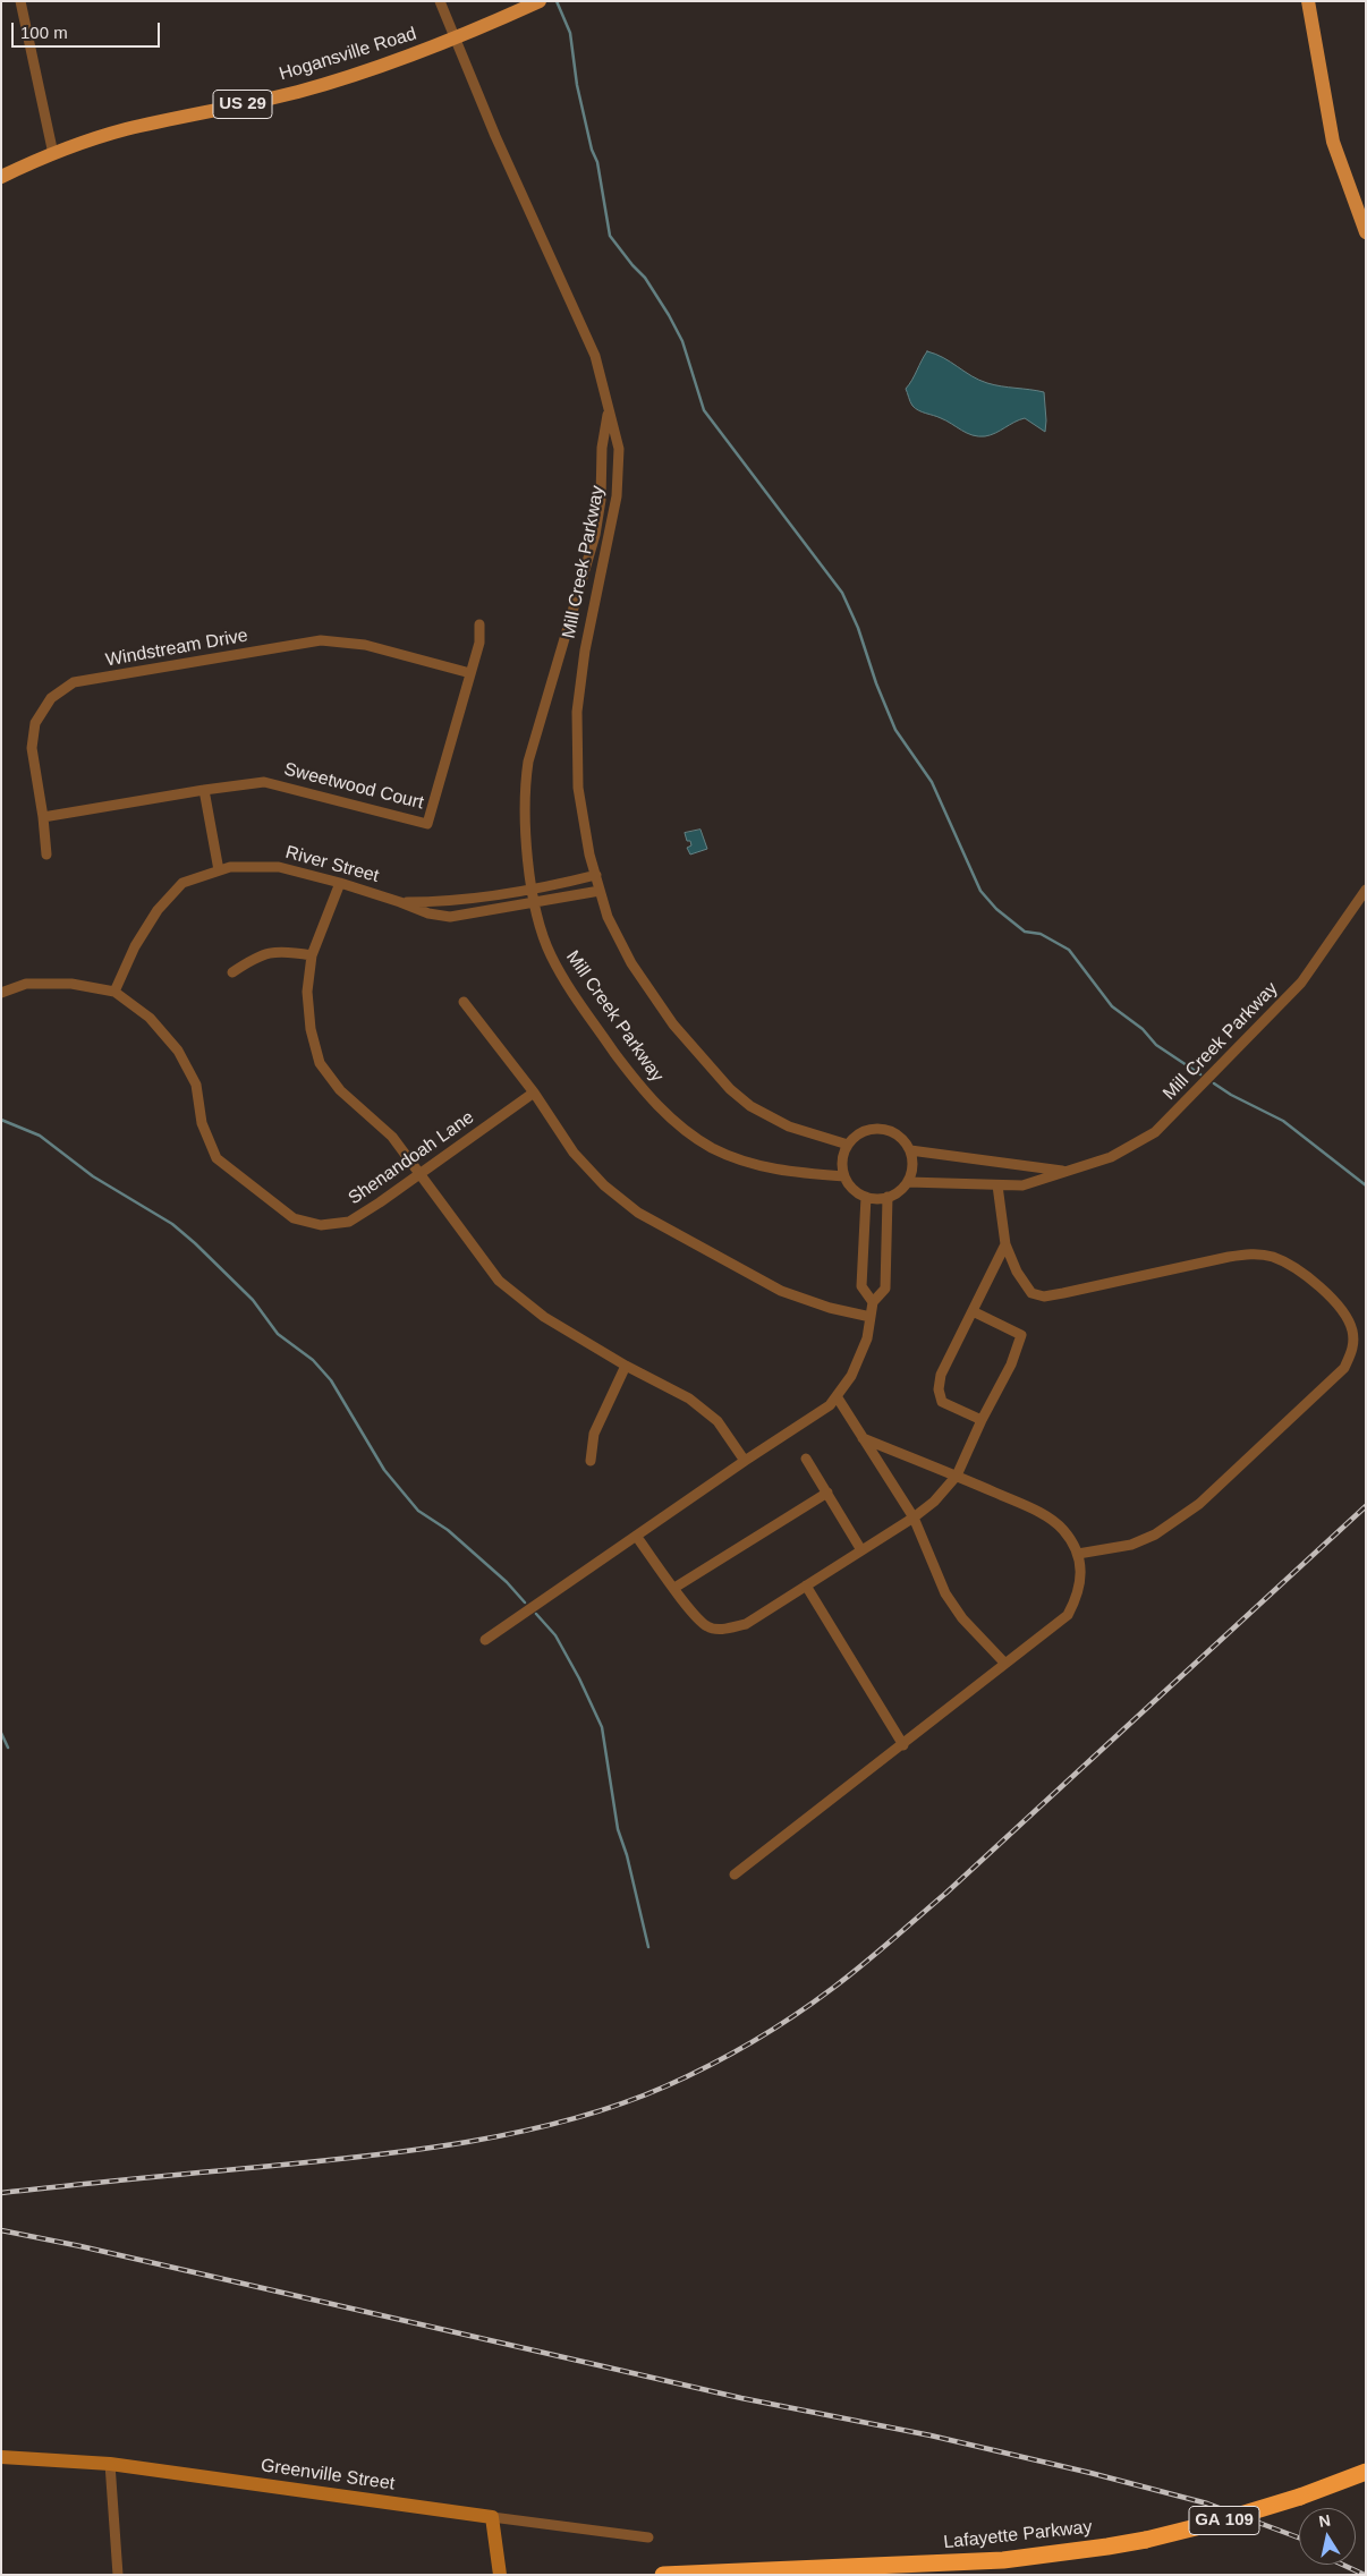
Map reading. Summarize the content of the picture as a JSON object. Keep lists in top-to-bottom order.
{
  "streets": {
    "highway": ["GA 109", "Lafayette Parkway"],
    "main road": ["Hogansville Road", "US 29"],
    "street": [
      "Mill Creek Parkway",
      "Windstream Drive",
      "Sweetwood Court",
      "River Street",
      "Shenandoah Lane",
      "Greenville Street"
    ]
  },
  "crossings": [
    ["Hogansville Road", "Mill Creek Parkway"],
    ["Mill Creek Parkway", "River Street"],
    ["Windstream Drive", "Sweetwood Court"],
    ["River Street", "Shenandoah Lane"]
  ],
  "scale_bar": "100 m",
  "north": "top"
}
